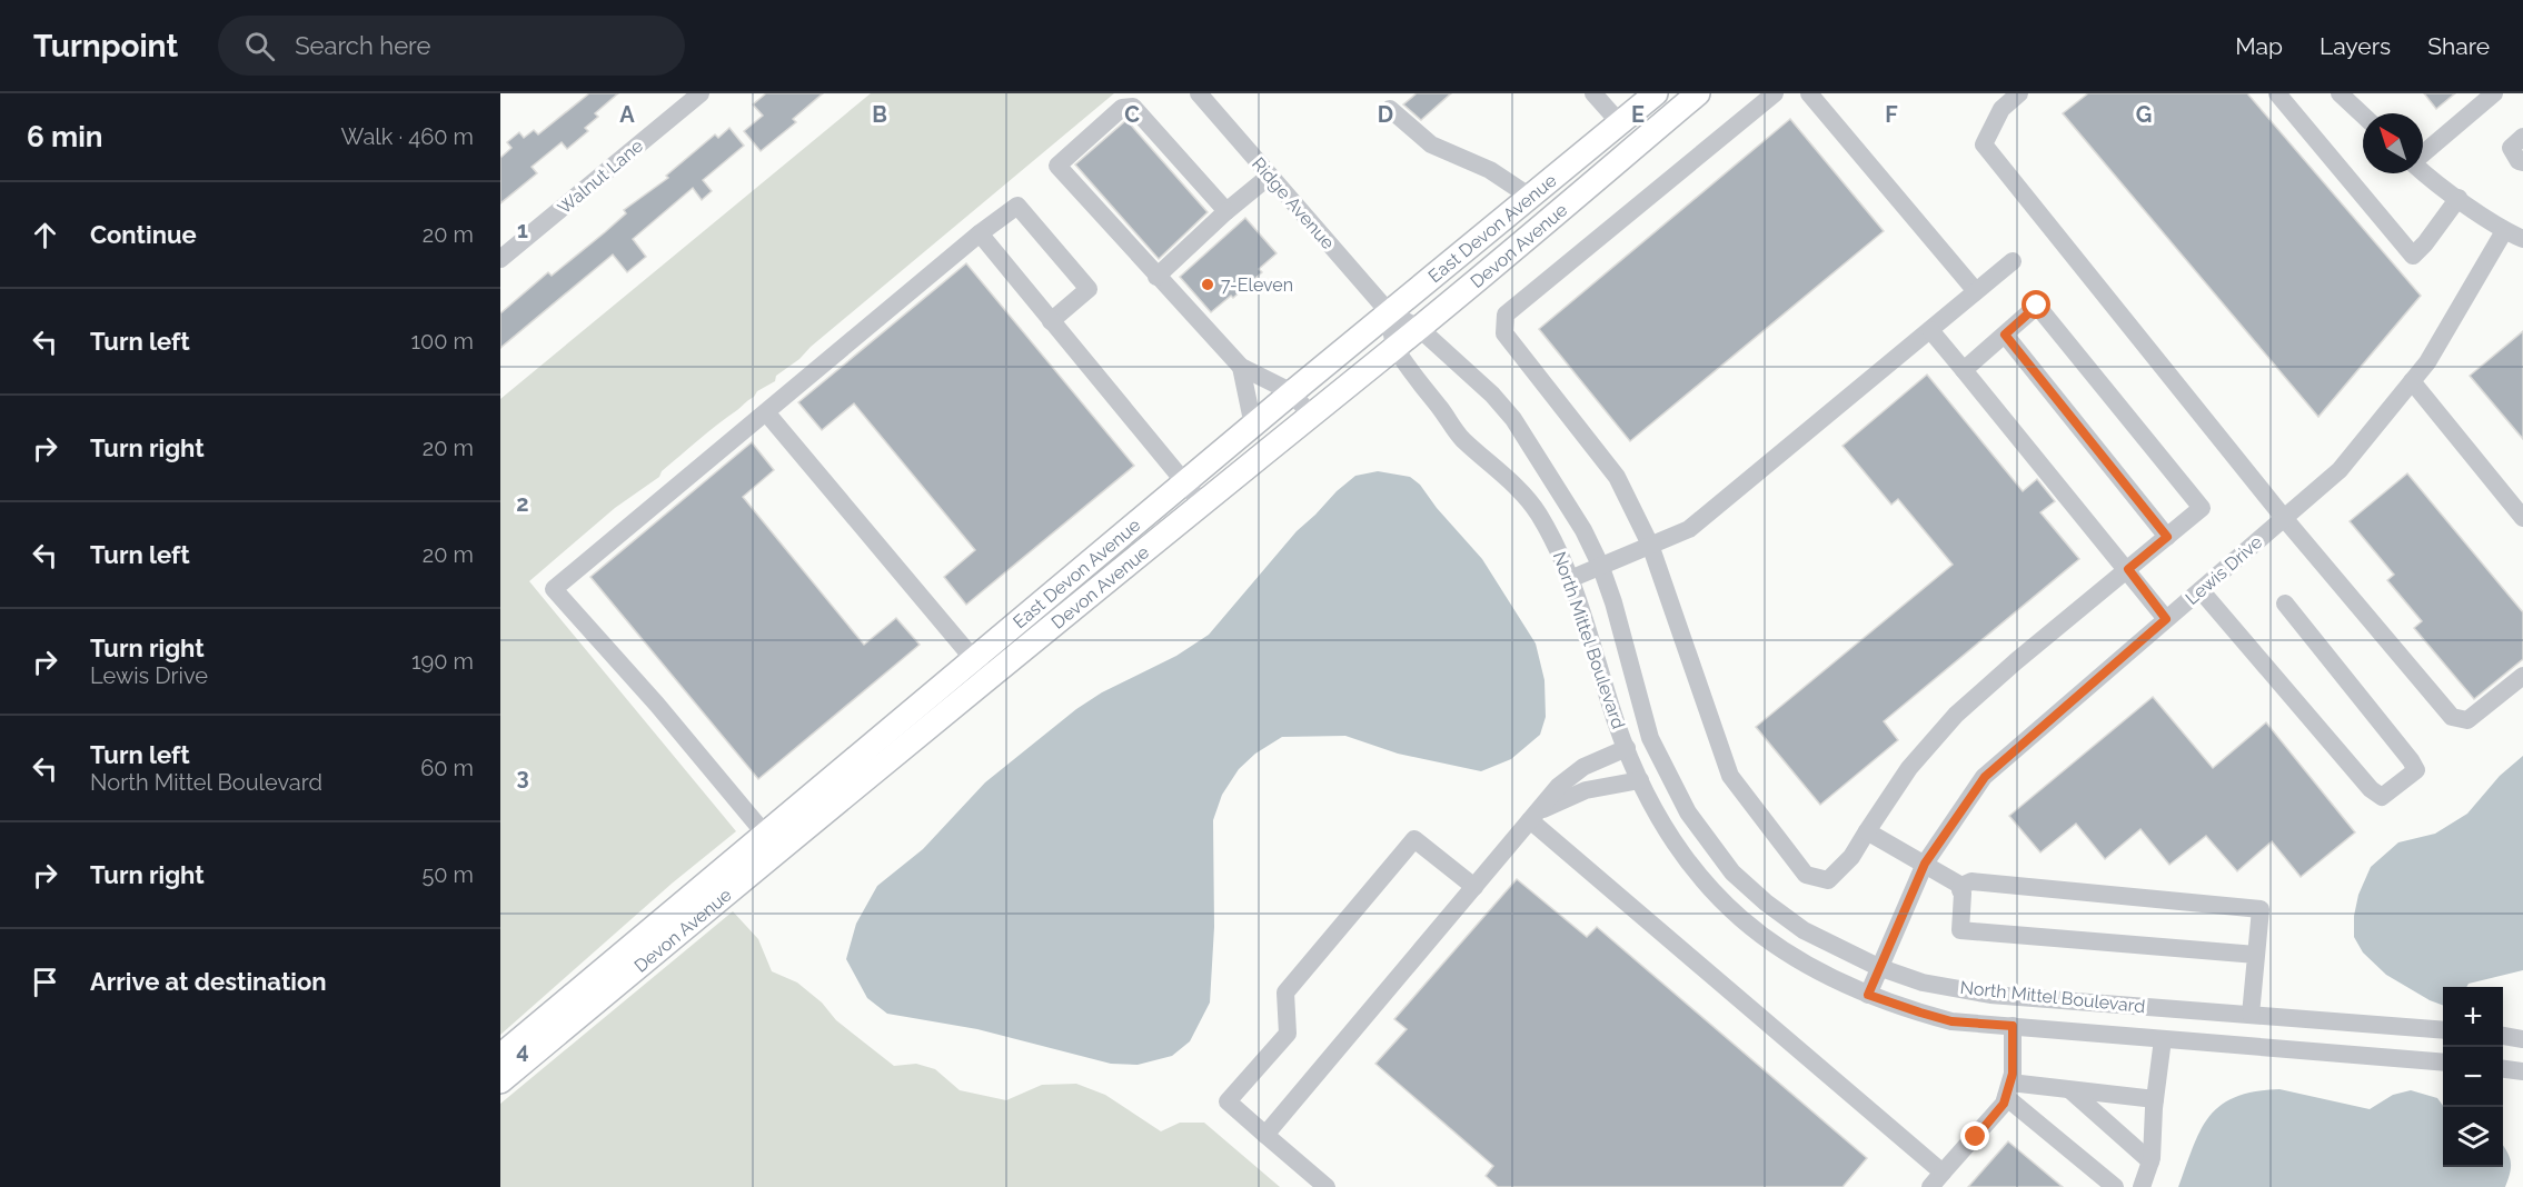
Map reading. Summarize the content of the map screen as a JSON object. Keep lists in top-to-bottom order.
{
  "streets": {
    "main road": ["East Devon Avenue", "Devon Avenue"],
    "street": [
      "Walnut Lane",
      "Ridge Avenue",
      "Lewis Drive",
      "North Mittel Boulevard"
    ]
  },
  "crossings": [
    ["Ridge Avenue", "East Devon Avenue"],
    ["Ridge Avenue", "North Mittel Boulevard"],
    ["East Devon Avenue", "Devon Avenue"],
    ["East Devon Avenue", "North Mittel Boulevard"],
    ["Devon Avenue", "North Mittel Boulevard"],
    ["Lewis Drive", "North Mittel Boulevard"]
  ],
  "places": ["7-Eleven"],
  "north": "top left",
  "page": {
    "header": "Turnpoint",
    "search": "Search here",
    "nav": ["Map", "Layers", "Share"],
    "heading": ["6 min", "Walk · 460 m"],
    "list": [
      ["Continue", "20 m"],
      ["Turn left", "100 m"],
      ["Turn right", "20 m"],
      ["Turn left", "20 m"],
      ["Turn right", "Lewis Drive", "190 m"],
      ["Turn left", "North Mittel Boulevard", "60 m"],
      ["Turn right", "50 m"],
      "Arrive at destination"
    ],
    "map_buttons": ["+", "−"]
  },
  "grid": {
    "columns": [
      "A",
      "B",
      "C",
      "D",
      "E",
      "F",
      "G"
    ],
    "rows": [
      "1",
      "2",
      "3",
      "4"
    ]
  }
}
